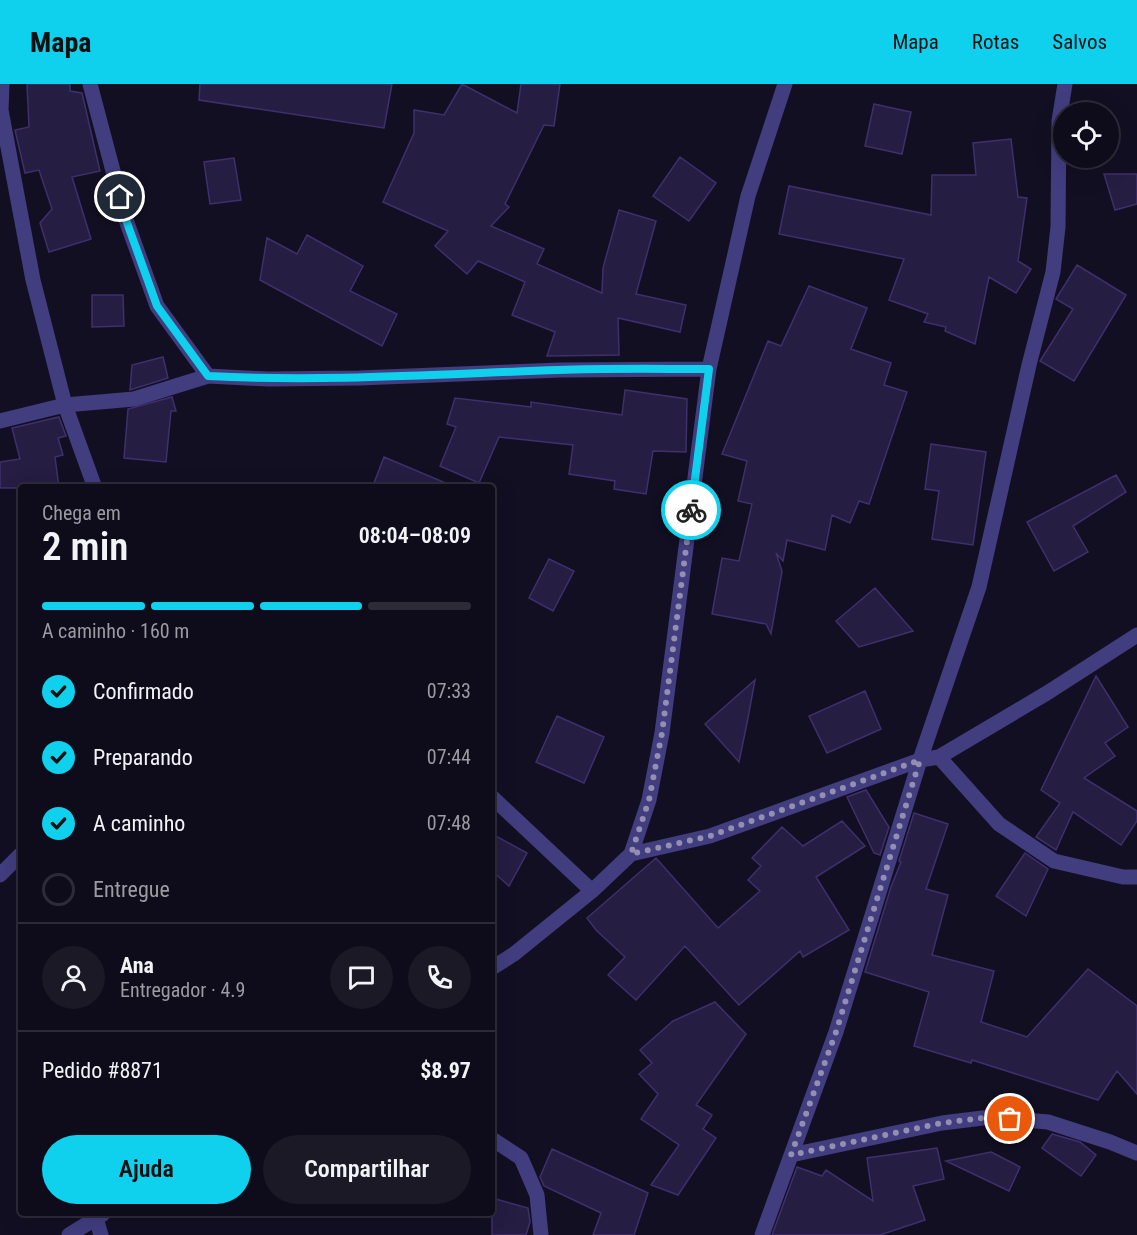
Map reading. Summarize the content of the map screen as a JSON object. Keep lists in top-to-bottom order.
{
  "page": {
    "header": "Mapa",
    "nav": ["Mapa", "Rotas", "Salvos"],
    "heading": ["2 min", "Chega em", "08:04–08:09"],
    "panel": [
      "Ana",
      "Entregador · 4.9",
      "Pedido #8871",
      "$8.97"
    ],
    "bar": "A caminho · 160 m",
    "list": [
      ["Confirmado", "07:33"],
      ["Preparando", "07:44"],
      ["A caminho", "07:48"],
      "Entregue"
    ],
    "buttons": ["Ajuda", "Compartilhar"]
  }
}
